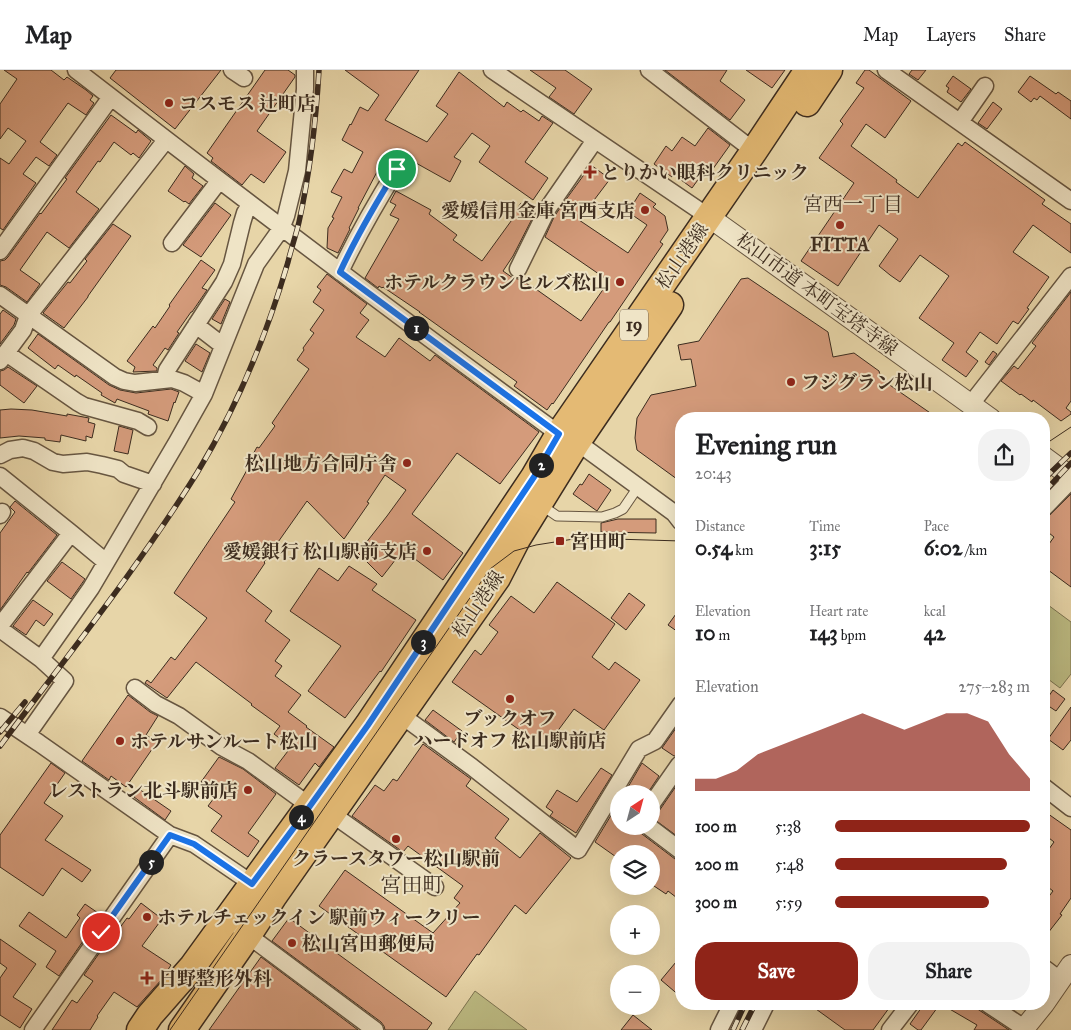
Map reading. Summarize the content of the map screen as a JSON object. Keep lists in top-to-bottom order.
{
  "streets": {
    "main road": ["松山港線", "19"],
    "street": ["松山市道 本町宝塔寺線"]
  },
  "crossings": [
    ["松山港線", "松山市道 本町宝塔寺線"]
  ],
  "districts": ["宮西一丁目", "宮田町"],
  "places": {
    "other": [
      "コスモス 辻町店",
      "愛媛信用金庫 宮西支店",
      "FITTA",
      "ホテルクラウンヒルズ松山",
      "フジグラン松山",
      "松山地方合同庁舎",
      "愛媛銀行 松山駅前支店",
      "ブックオフ ハードオフ 松山駅前店",
      "ホテルサンルート松山",
      "レストラン北斗駅前店",
      "クラースタワー松山駅前",
      "ホテルチェックイン 駅前ウィークリー",
      "松山宮田郵便局"
    ],
    "health": ["とりかい眼科クリニック", "日野整形外科"],
    "transit": ["宮田町"]
  },
  "north": "top right",
  "page": {
    "header": "Map",
    "nav": ["Map", "Layers", "Share"],
    "pins": [
      "1",
      "2",
      "3",
      "4",
      "5"
    ],
    "heading": ["Evening run", "20:43"],
    "stats": [
      ["Distance", "0.54 km"],
      ["Time", "3:15"],
      ["Pace", "6:02 /km"],
      ["Elevation", "10 m"],
      ["Heart rate", "143 bpm"],
      ["kcal", "42"]
    ],
    "chart": ["Elevation", "275–283 m"],
    "map_buttons": ["+", "−"],
    "list": [
      {
        "name": "100 m",
        "note": "5:38"
      },
      {
        "name": "200 m",
        "note": "5:48"
      },
      {
        "name": "300 m",
        "note": "5:59"
      }
    ],
    "buttons": ["Save", "Share"]
  }
}
